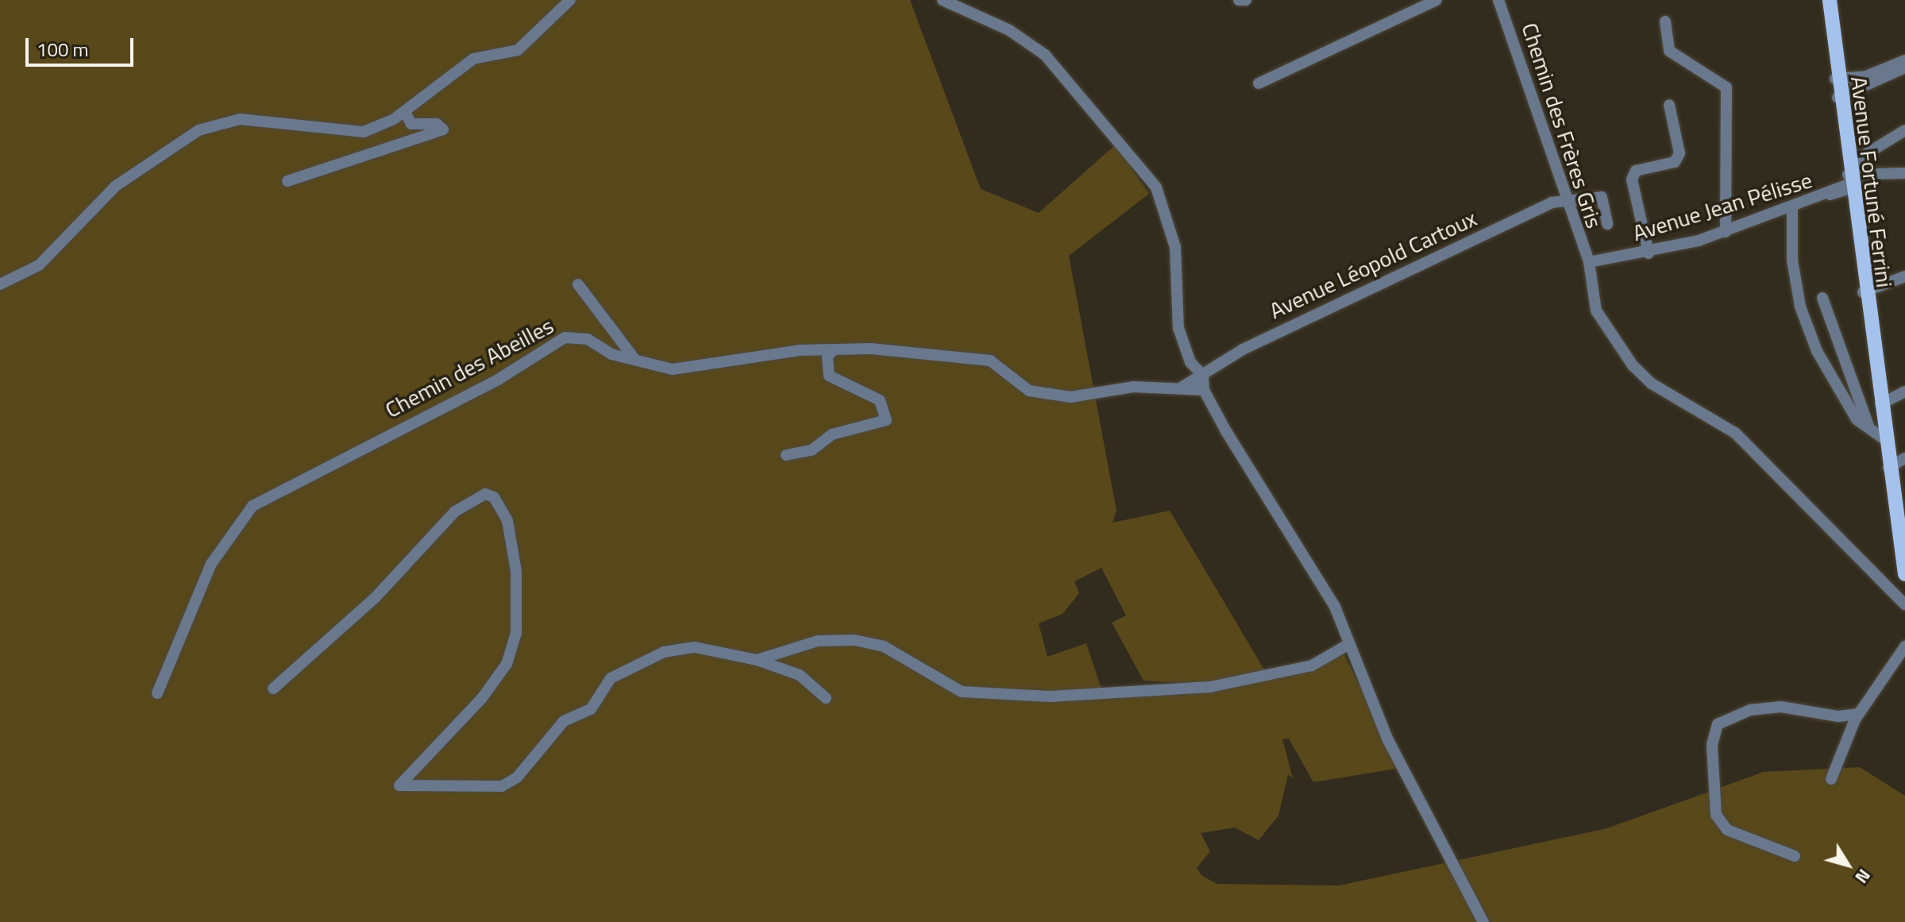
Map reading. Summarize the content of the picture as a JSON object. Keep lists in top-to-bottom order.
{
  "streets": {
    "main road": ["Avenue Fortuné Ferrini"],
    "street": [
      "Chemin des Frères Gris",
      "Avenue Jean Pélisse",
      "Avenue Léopold Cartoux",
      "Chemin des Abeilles"
    ]
  },
  "crossings": [
    ["Chemin des Frères Gris", "Avenue Jean Pélisse"],
    ["Chemin des Frères Gris", "Avenue Léopold Cartoux"],
    ["Avenue Fortuné Ferrini", "Avenue Jean Pélisse"]
  ],
  "scale_bar": "100 m",
  "north": "bottom right"
}
